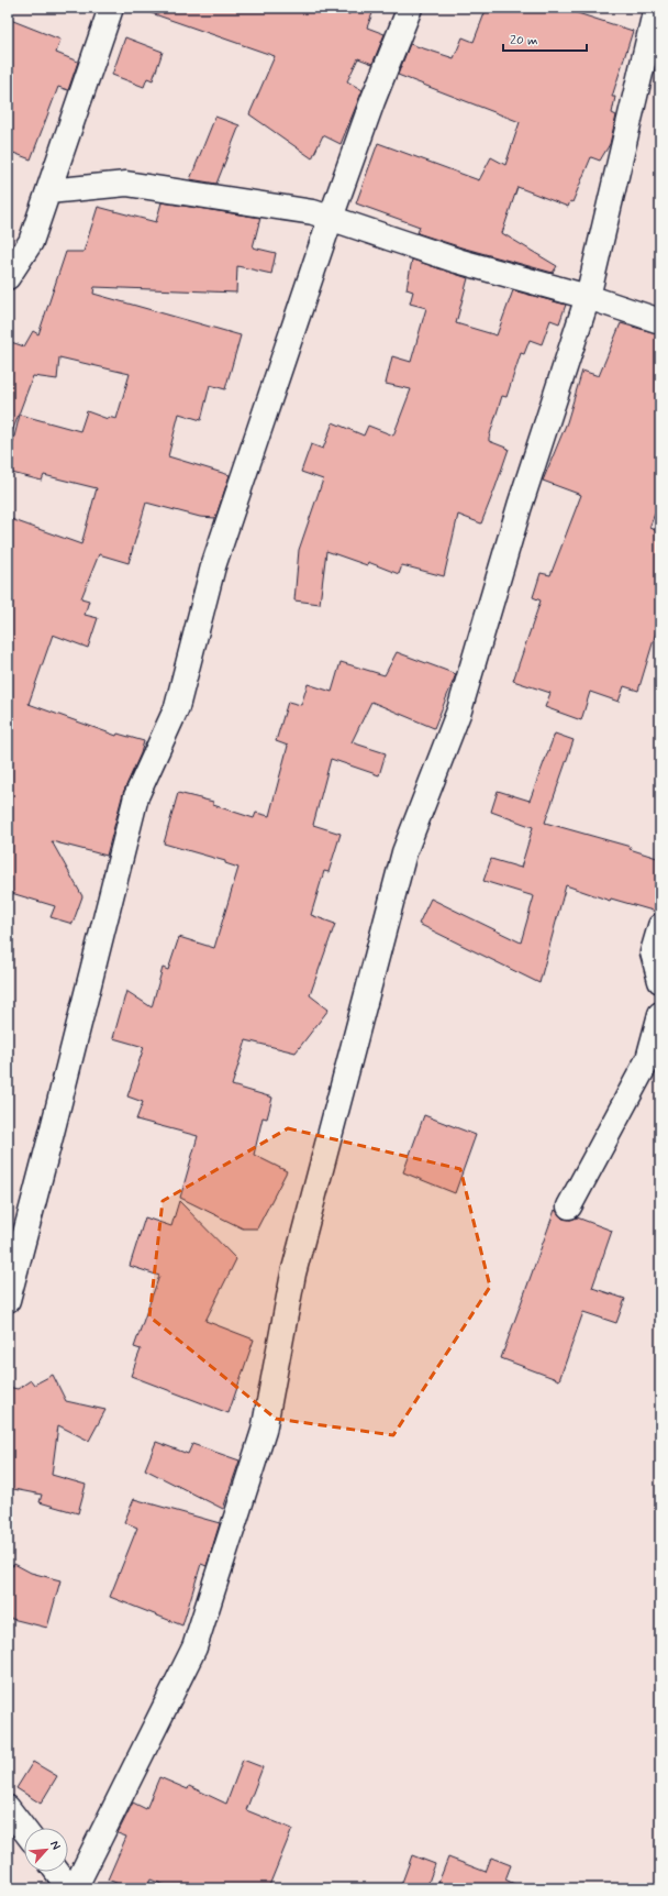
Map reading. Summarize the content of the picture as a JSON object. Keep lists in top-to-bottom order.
{
  "scale_bar": "20 m",
  "north": "top right"
}
